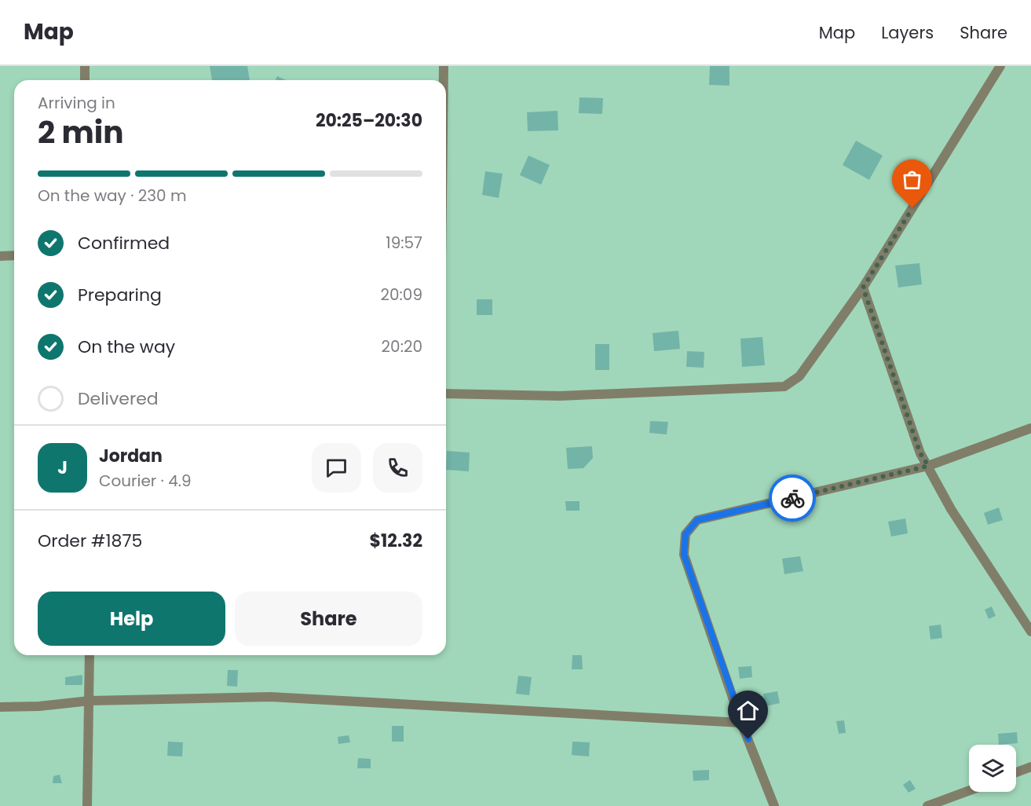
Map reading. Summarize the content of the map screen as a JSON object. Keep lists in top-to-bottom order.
{
  "page": {
    "header": "Map",
    "nav": ["Map", "Layers", "Share"],
    "heading": ["2 min", "Arriving in", "20:25–20:30"],
    "panel": [
      "Jordan",
      "Courier · 4.9",
      "Order #1875",
      "$12.32"
    ],
    "bar": "On the way · 230 m",
    "list": [
      ["Confirmed", "19:57"],
      ["Preparing", "20:09"],
      ["On the way", "20:20"],
      "Delivered"
    ],
    "round": "J",
    "buttons": ["Help", "Share"]
  }
}
